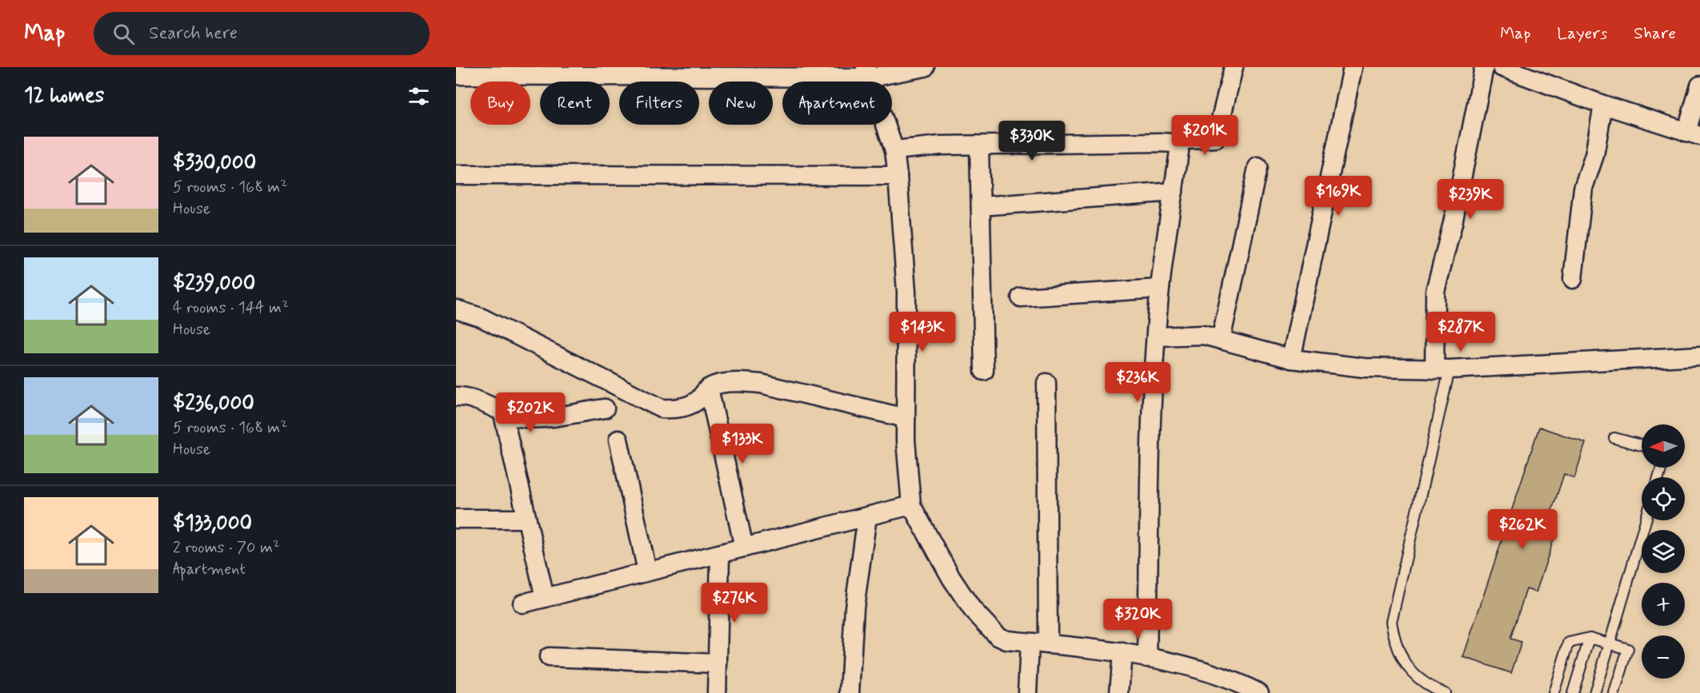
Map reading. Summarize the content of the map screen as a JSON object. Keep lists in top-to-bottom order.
{
  "north": "left",
  "page": {
    "header": "Map",
    "search": "Search here",
    "nav": ["Map", "Layers", "Share"],
    "heading": "12 homes",
    "chip": [
      "Buy",
      "Rent",
      "Filters",
      "New",
      "Apartment"
    ],
    "price": [
      "$201K",
      "$330K",
      "$169K",
      "$239K",
      "$143K",
      "$287K",
      "$236K",
      "$202K",
      "$133K",
      "$262K",
      "$276K",
      "$320K"
    ],
    "list": [
      {
        "name": "$330,000",
        "note": "5 rooms · 168 m² · House"
      },
      {
        "name": "$239,000",
        "note": "4 rooms · 144 m² · House"
      },
      {
        "name": "$236,000",
        "note": "5 rooms · 168 m² · House"
      },
      {
        "name": "$133,000",
        "note": "2 rooms · 70 m² · Apartment"
      }
    ],
    "map_buttons": ["+", "−"]
  }
}
